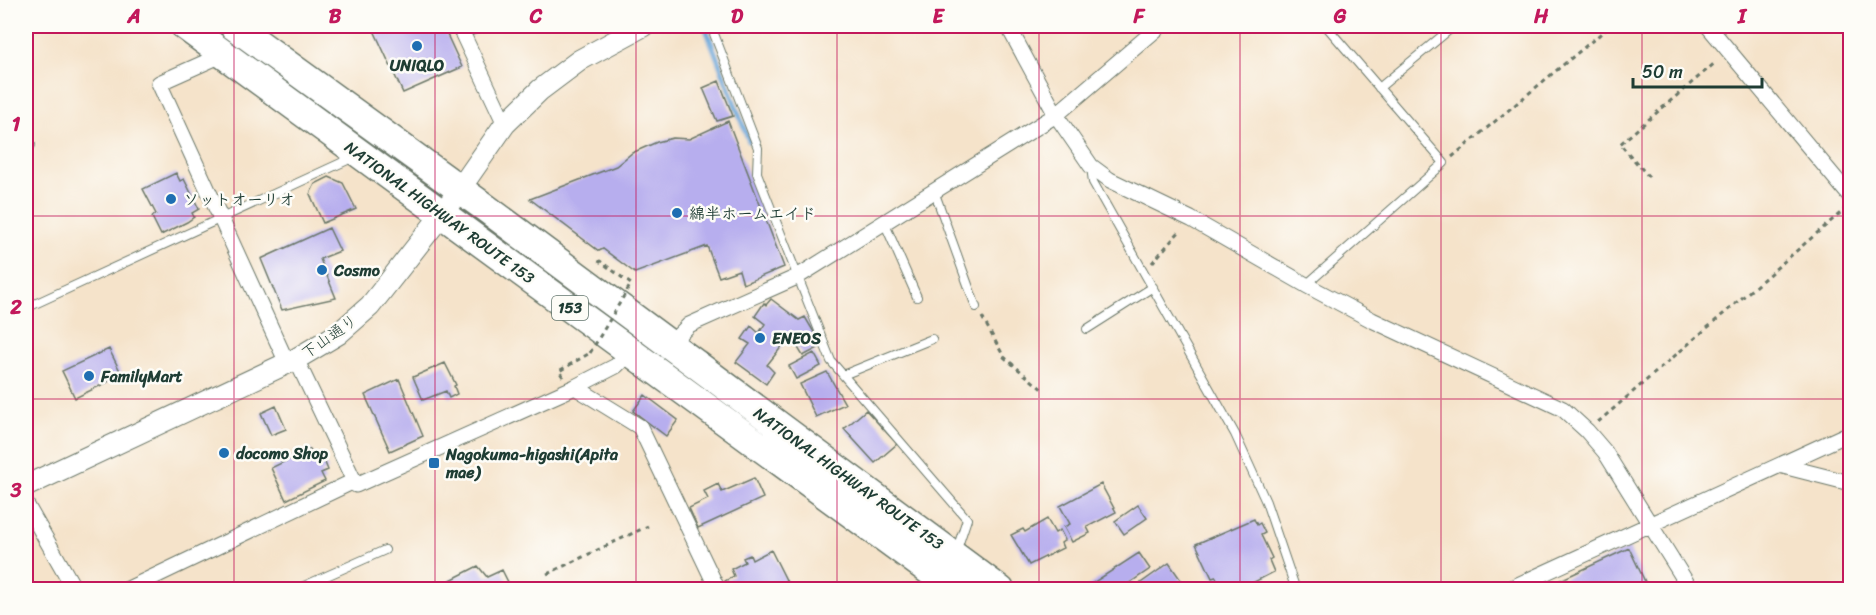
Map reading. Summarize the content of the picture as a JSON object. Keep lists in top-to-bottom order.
{
  "streets": {
    "highway": ["NATIONAL HIGHWAY ROUTE 153", "153"],
    "street": ["下山通り"]
  },
  "crossings": [
    ["NATIONAL HIGHWAY ROUTE 153", "下山通り"]
  ],
  "places": {
    "other": [
      "UNIQLO",
      "ソットオーリオ",
      "綿半ホームエイド",
      "Cosmo",
      "ENEOS",
      "FamilyMart",
      "docomo Shop"
    ],
    "transit": ["Nagokuma-higashi(Apita mae)"]
  },
  "scale_bar": "50 m",
  "grid": {
    "columns": [
      "A",
      "B",
      "C",
      "D",
      "E",
      "F",
      "G",
      "H",
      "I"
    ],
    "rows": ["1", "2", "3"]
  }
}
